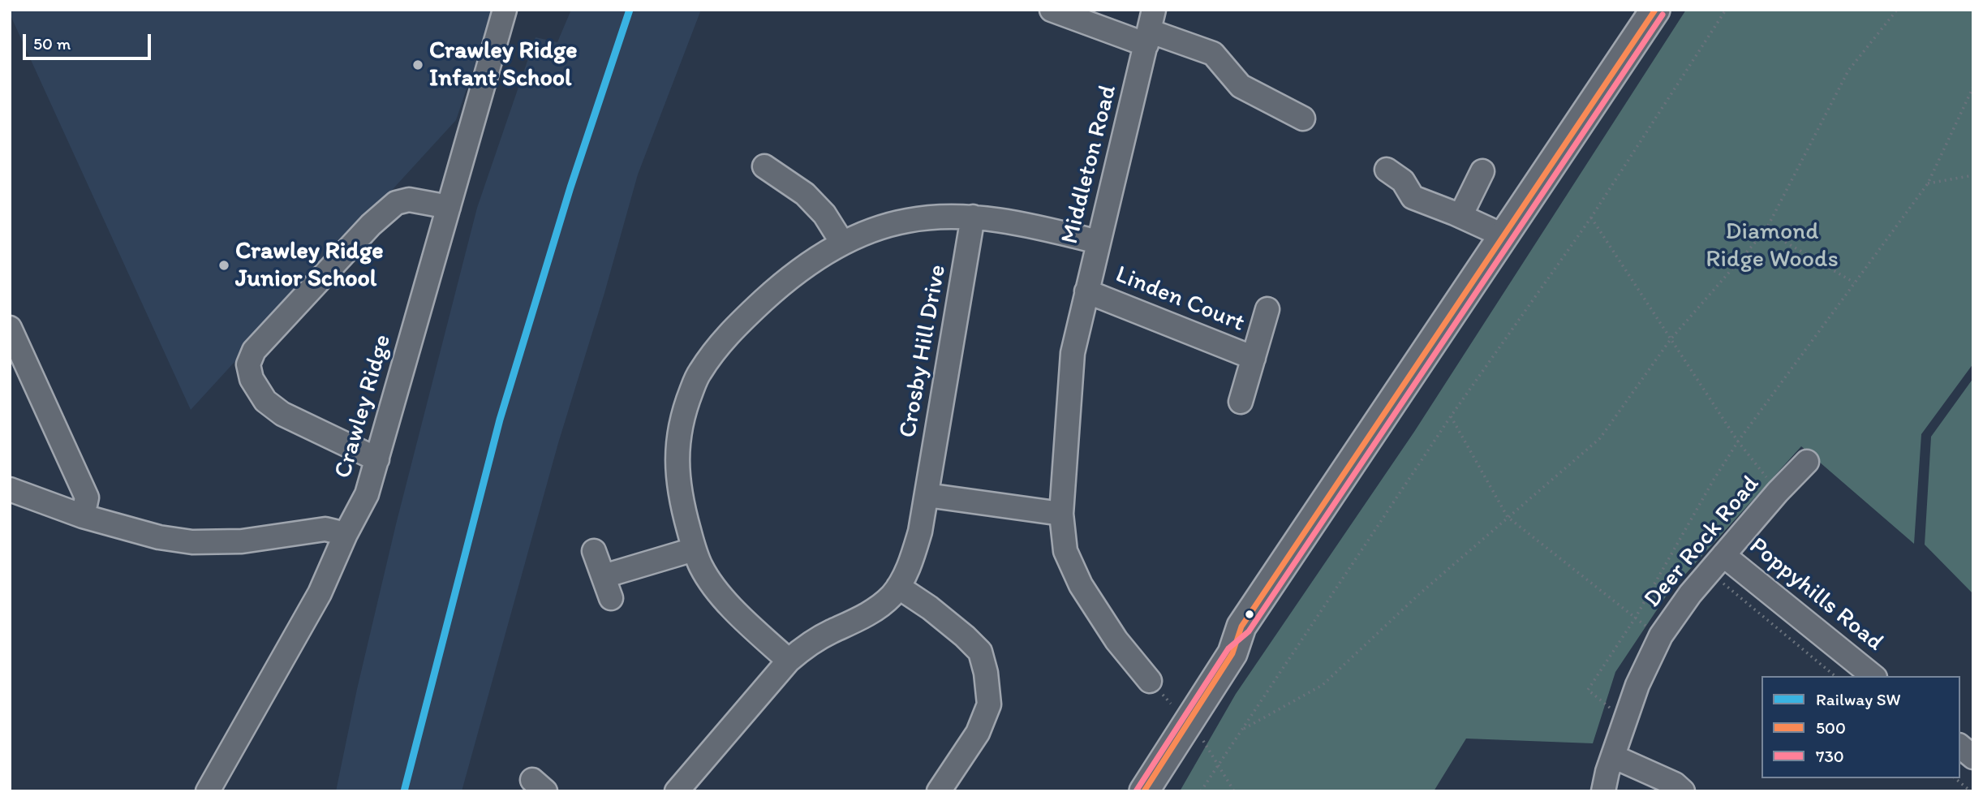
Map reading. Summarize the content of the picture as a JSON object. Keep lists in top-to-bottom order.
{
  "streets": {
    "street": [
      "Middleton Road",
      "Linden Court",
      "Crosby Hill Drive",
      "Crawley Ridge",
      "Deer Rock Road",
      "Poppyhills Road"
    ]
  },
  "crossings": [
    ["Middleton Road", "Linden Court"],
    ["Deer Rock Road", "Poppyhills Road"]
  ],
  "parks": ["Diamond Ridge Woods"],
  "places": ["Crawley Ridge Infant School", "Crawley Ridge Junior School"],
  "lines": ["rail line SW", "transit line 500", "transit line 730"],
  "legend": ["Railway SW", "500", "730"],
  "scale_bar": "50 m"
}
